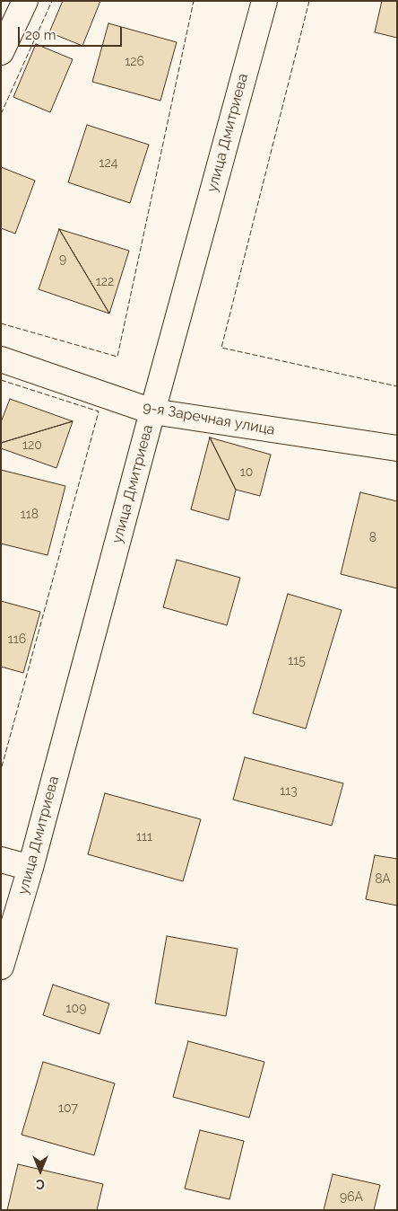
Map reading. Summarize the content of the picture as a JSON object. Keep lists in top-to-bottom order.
{
  "streets": {
    "street": ["улица Дмитриева", "9-я Заречная улица"]
  },
  "crossings": [
    ["улица Дмитриева", "9-я Заречная улица"]
  ],
  "house_numbers": [
    "126",
    "124",
    "9",
    "122",
    "120",
    "10",
    "118",
    "8",
    "116",
    "115",
    "113",
    "111",
    "8А",
    "109",
    "107",
    "96А"
  ],
  "scale_bar": "20 m",
  "north": "bottom"
}
